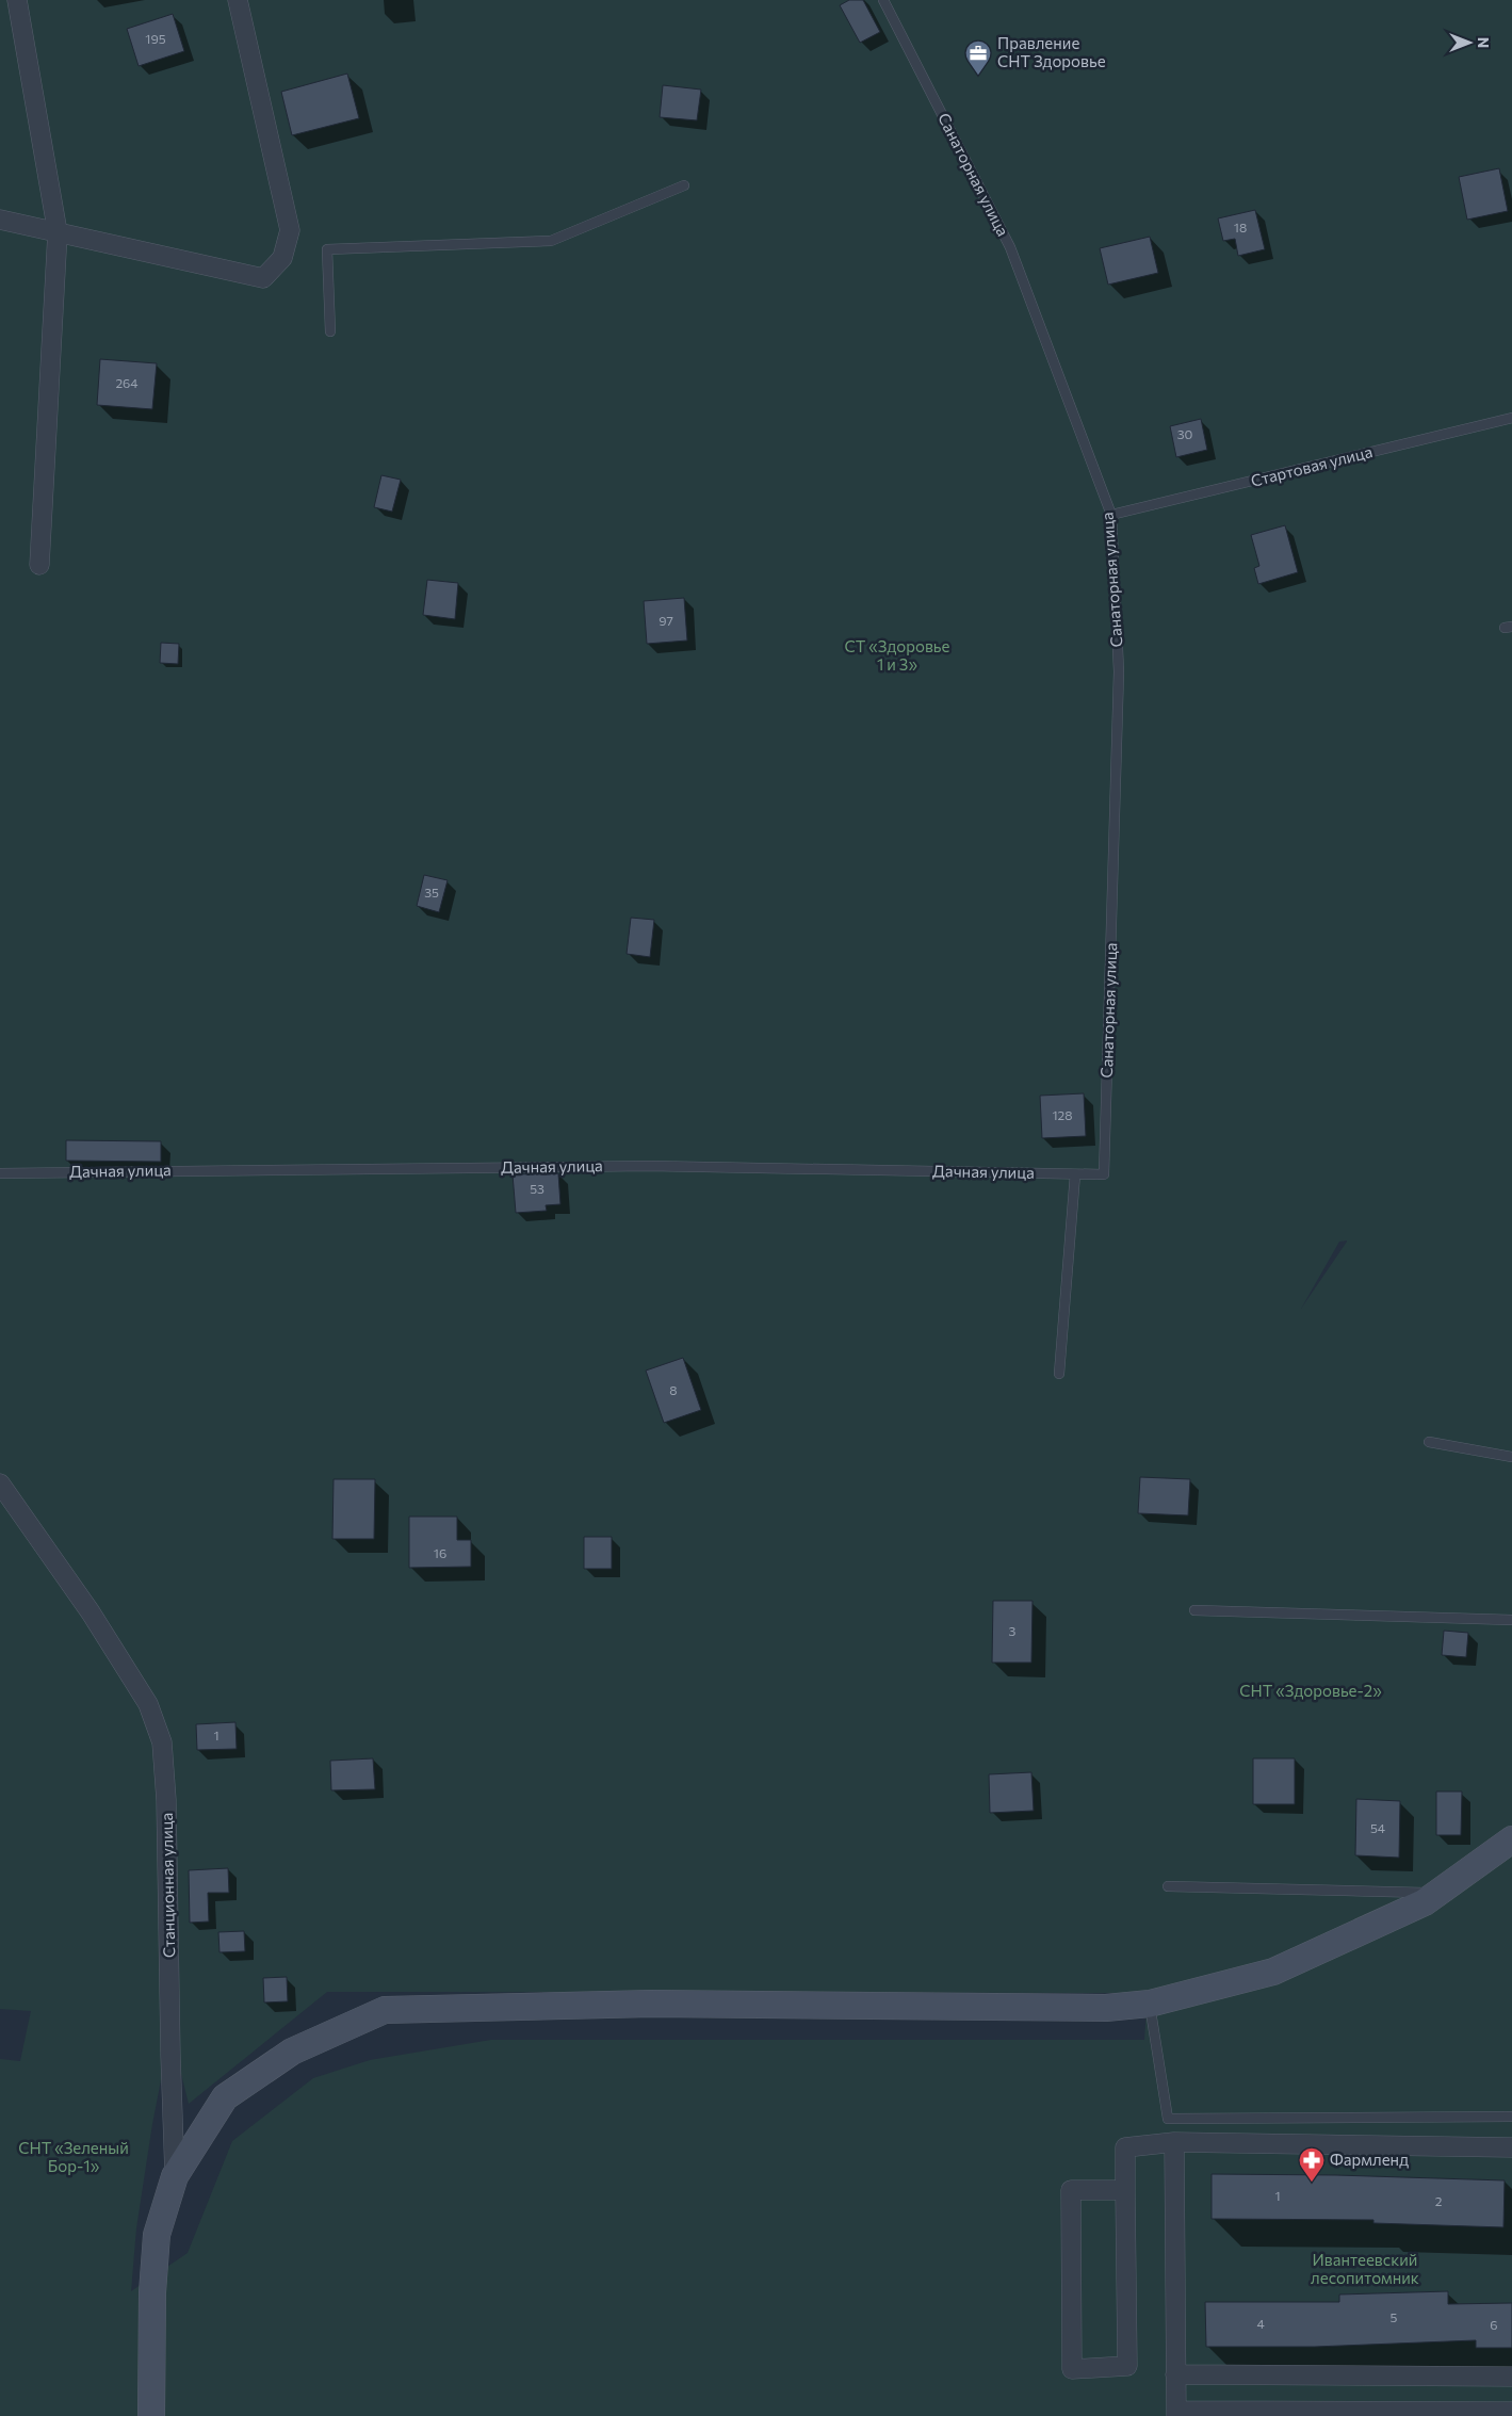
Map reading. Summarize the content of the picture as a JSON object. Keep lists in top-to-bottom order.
{
  "streets": {
    "street": ["Станционная улица"],
    "lane": ["Санаторная улица", "Стартовая улица", "Дачная улица"]
  },
  "crossings": [
    ["Санаторная улица", "Стартовая улица"],
    ["Санаторная улица", "Дачная улица"]
  ],
  "parks": [
    "СТ «Здоровье 1 и 3»",
    "СНТ «Здоровье-2»",
    "СНТ «Зеленый Бор-1»",
    "Ивантеевский лесопитомник"
  ],
  "places": {
    "office": ["Правление СНТ Здоровье"],
    "pharmacy": ["Фармленд"]
  },
  "house_numbers": [
    "195",
    "18",
    "264",
    "30",
    "97",
    "35",
    "128",
    "53",
    "8",
    "16",
    "3",
    "1",
    "54",
    "1",
    "2",
    "5",
    "4",
    "6"
  ],
  "north": "right"
}
